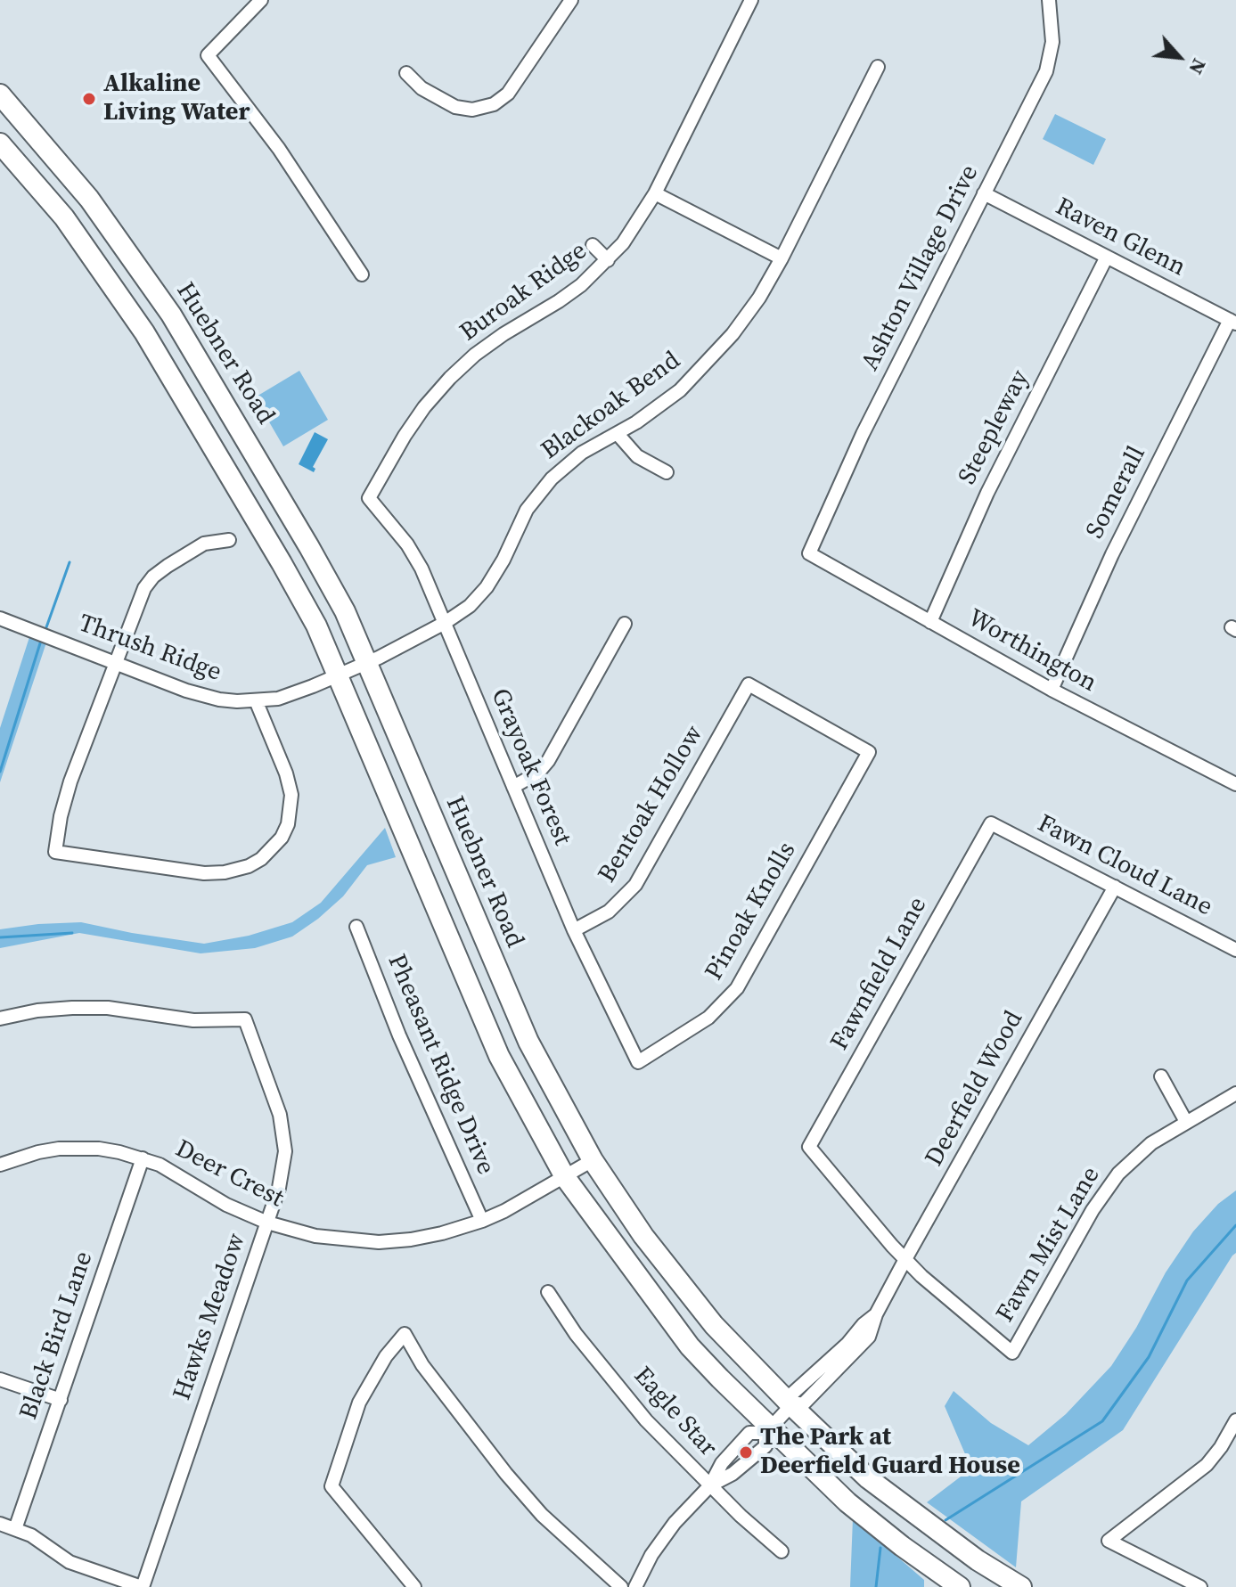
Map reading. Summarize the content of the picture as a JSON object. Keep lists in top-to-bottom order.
{
  "streets": {
    "main road": ["Huebner Road"],
    "street": [
      "Raven Glenn",
      "Ashton Village Drive",
      "Buroak Ridge",
      "Blackoak Bend",
      "Steepleway",
      "Somerall",
      "Thrush Ridge",
      "Worthington",
      "Grayoak Forest",
      "Bentoak Hollow",
      "Fawn Cloud Lane",
      "Pinoak Knolls",
      "Fawnfield Lane",
      "Pheasant Ridge Drive",
      "Deerfield Wood",
      "Deer Crest",
      "Fawn Mist Lane",
      "Hawks Meadow",
      "Black Bird Lane",
      "Eagle Star"
    ]
  },
  "crossings": [
    ["Raven Glenn", "Ashton Village Drive"],
    ["Raven Glenn", "Steepleway"],
    ["Raven Glenn", "Somerall"],
    ["Ashton Village Drive", "Worthington"],
    ["Buroak Ridge", "Grayoak Forest"],
    ["Huebner Road", "Blackoak Bend"],
    ["Huebner Road", "Thrush Ridge"],
    ["Huebner Road", "Deerfield Wood"],
    ["Huebner Road", "Deer Crest"],
    ["Blackoak Bend", "Thrush Ridge"],
    ["Blackoak Bend", "Grayoak Forest"],
    ["Steepleway", "Worthington"],
    ["Somerall", "Worthington"],
    ["Grayoak Forest", "Bentoak Hollow"],
    ["Grayoak Forest", "Pinoak Knolls"],
    ["Bentoak Hollow", "Pinoak Knolls"],
    ["Fawn Cloud Lane", "Fawnfield Lane"],
    ["Fawn Cloud Lane", "Deerfield Wood"],
    ["Fawnfield Lane", "Deerfield Wood"],
    ["Fawnfield Lane", "Fawn Mist Lane"],
    ["Pheasant Ridge Drive", "Deer Crest"],
    ["Deerfield Wood", "Fawn Mist Lane"],
    ["Deer Crest", "Hawks Meadow"],
    ["Deer Crest", "Black Bird Lane"]
  ],
  "places": ["Alkaline Living Water", "The Park at Deerfield Guard House"],
  "north": "bottom right"
}
